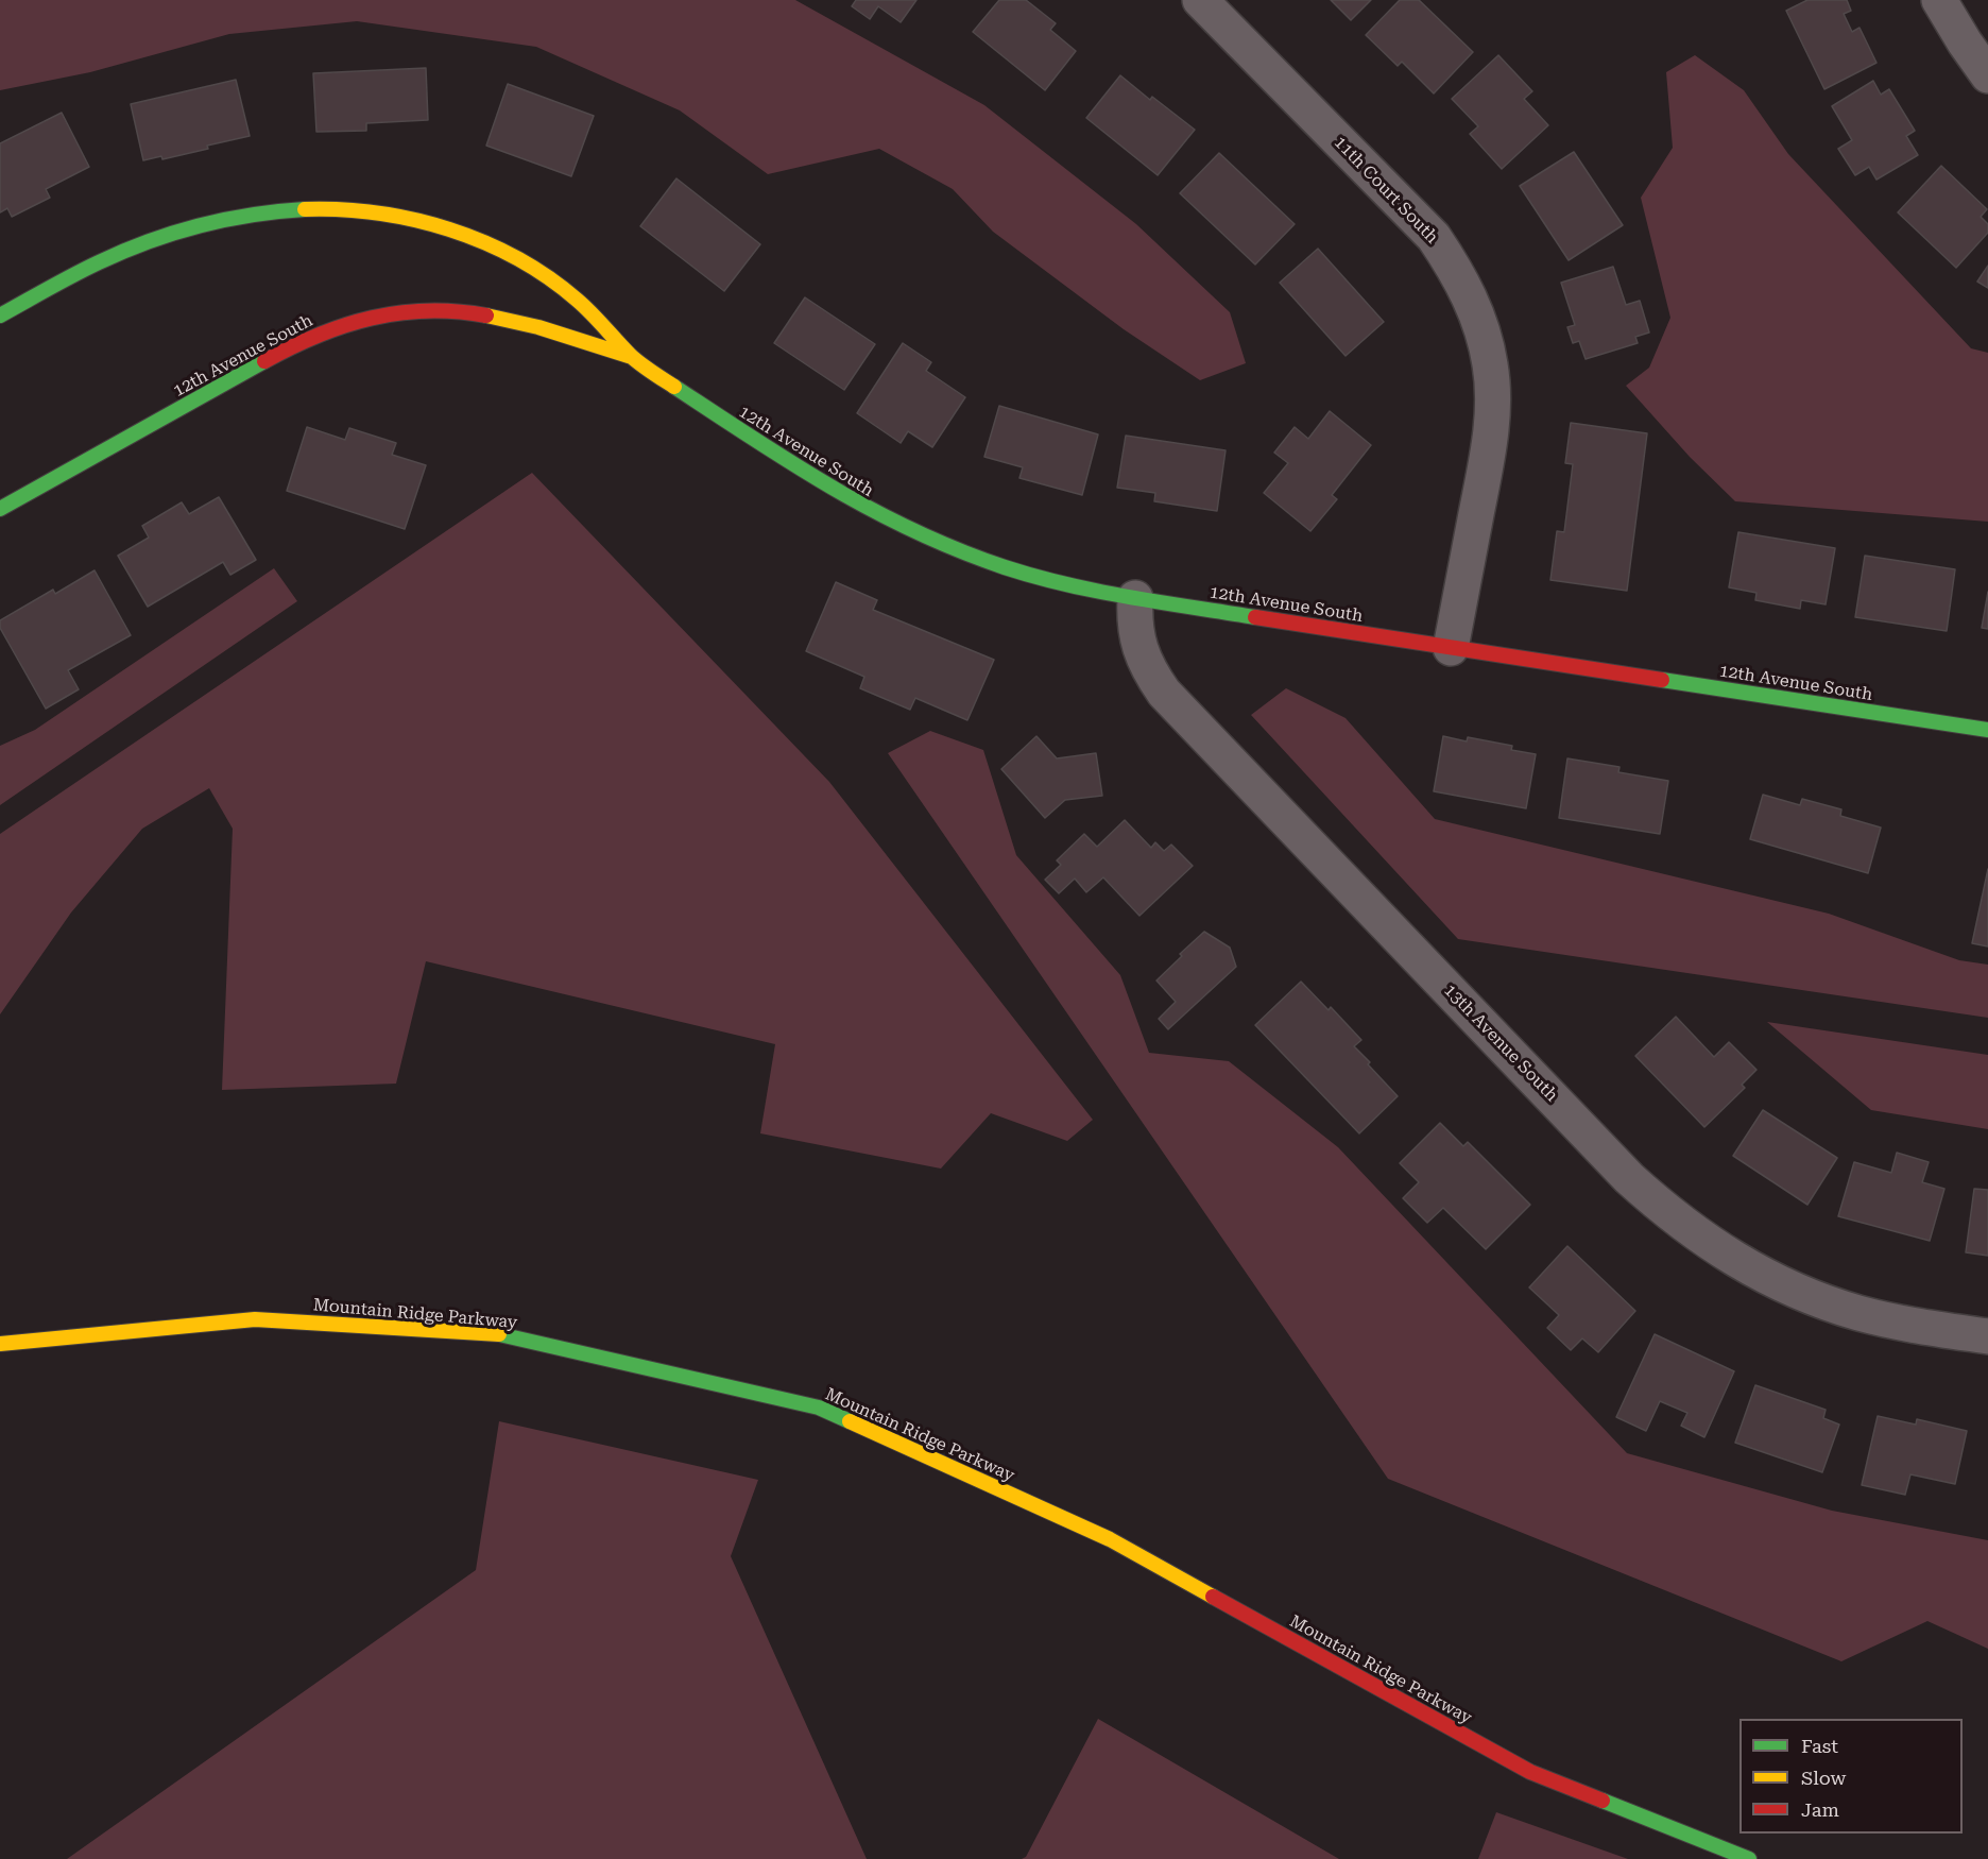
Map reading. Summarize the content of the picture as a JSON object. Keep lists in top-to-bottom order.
{
  "streets": {
    "street": [
      "11th Court South",
      "12th Avenue South",
      "13th Avenue South",
      "Mountain Ridge Parkway"
    ]
  },
  "crossings": [
    ["11th Court South", "12th Avenue South"],
    ["12th Avenue South", "13th Avenue South"]
  ],
  "legend": ["Fast", "Slow", "Jam"]
}
